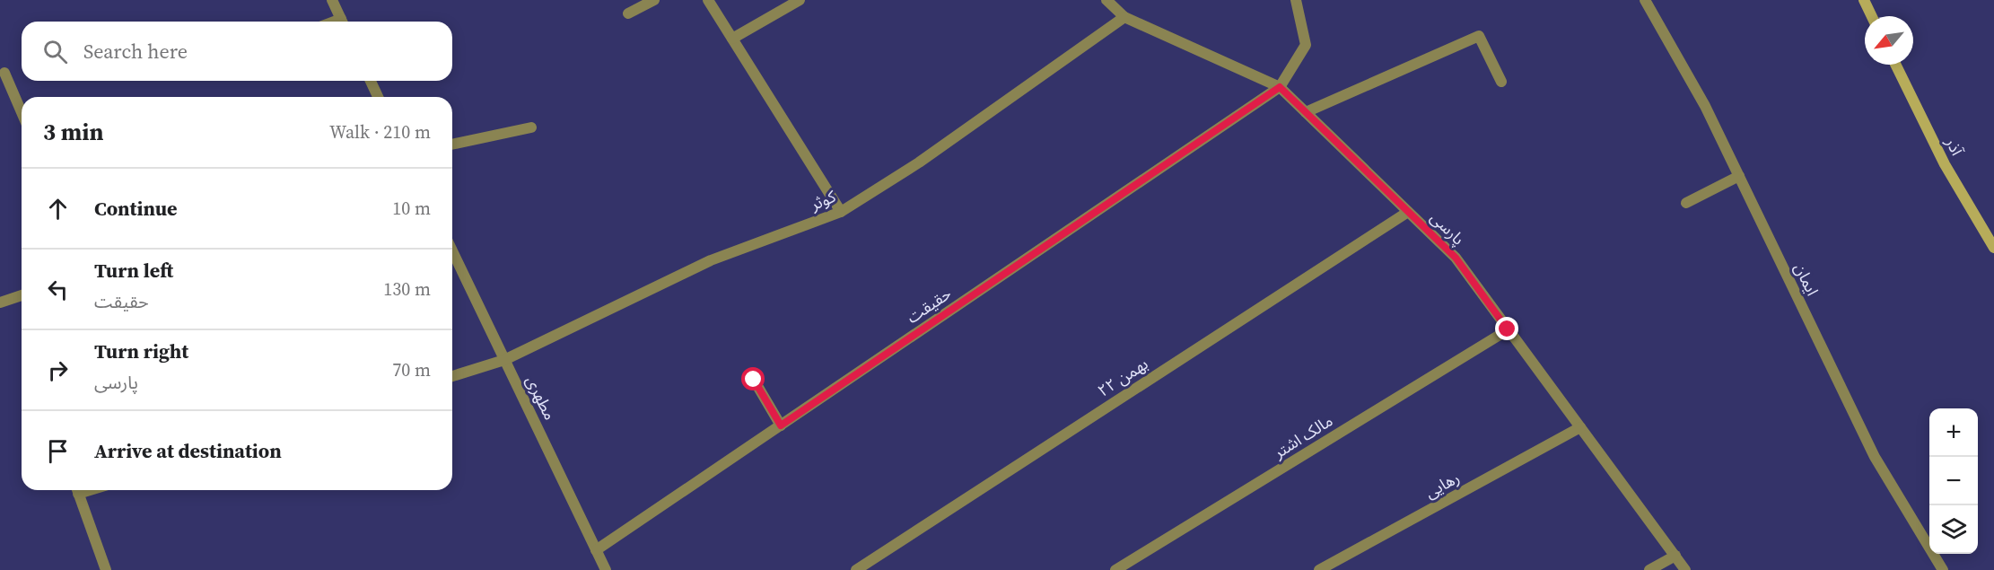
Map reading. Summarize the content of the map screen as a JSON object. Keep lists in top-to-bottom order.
{
  "streets": {
    "main road": ["آذر"],
    "street": [
      "کوثر",
      "پارسی",
      "ایمان",
      "حقیقت",
      "۲۲ بهمن",
      "مطهری",
      "مالک اشتر",
      "رهایی"
    ]
  },
  "crossings": [
    ["کوثر", "پارسی"],
    ["کوثر", "مطهری"],
    ["پارسی", "حقیقت"],
    ["پارسی", "۲۲ بهمن"],
    ["پارسی", "مالک اشتر"],
    ["پارسی", "رهایی"],
    ["حقیقت", "مطهری"]
  ],
  "north": "bottom left",
  "page": {
    "search": "Search here",
    "heading": ["3 min", "Walk · 210 m"],
    "list": [
      ["Continue", "10 m"],
      ["Turn left", "حقیقت", "130 m"],
      ["Turn right", "پارسی", "70 m"],
      "Arrive at destination"
    ],
    "map_buttons": ["+", "−"]
  }
}
